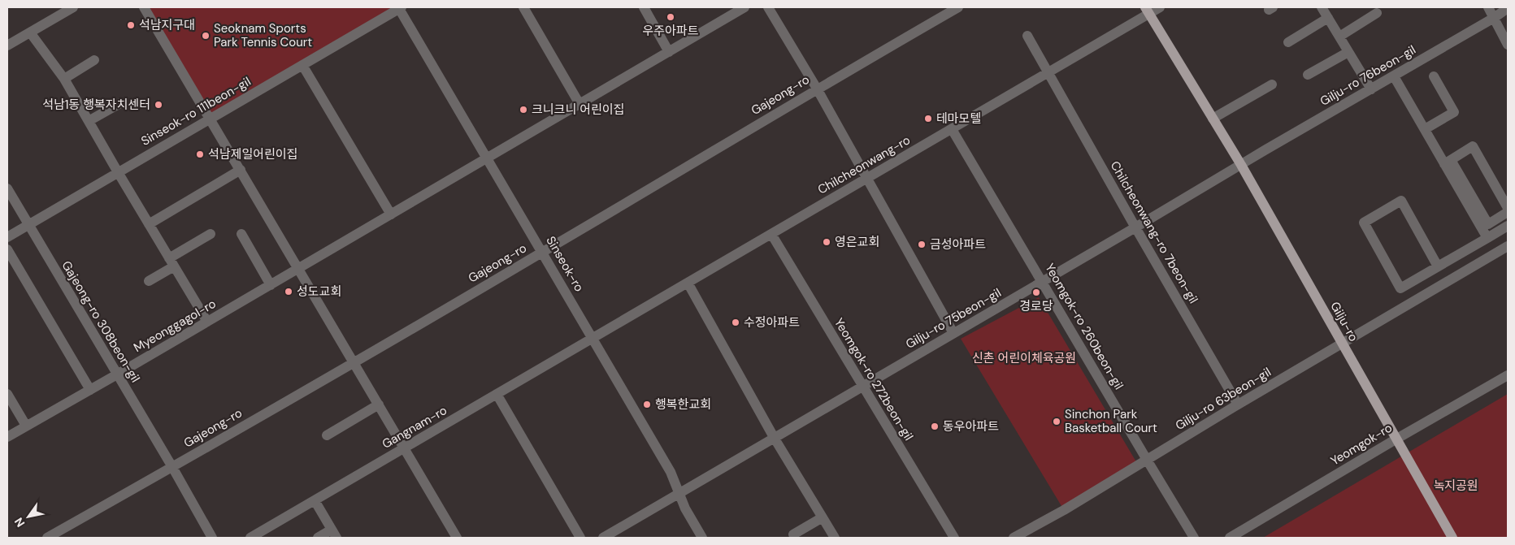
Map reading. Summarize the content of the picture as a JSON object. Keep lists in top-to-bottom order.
{
  "streets": {
    "main road": ["Gilju-ro"],
    "street": [
      "Gilju-ro 76beon-gil",
      "Gajeong-ro",
      "Sinseok-ro 111beon-gil",
      "Chilcheonwang-ro",
      "Chilcheonwang-ro 7beon-gil",
      "Sinseok-ro",
      "Gilju-ro 75beon-gil",
      "Gajeong-ro 308beon-gil",
      "Myeonggagol-ro",
      "Yeomgok-ro 260beon-gil",
      "Yeomgok-ro 272beon-gil",
      "Gilju-ro 63beon-gil",
      "Gangnam-ro",
      "Yeomgok-ro"
    ]
  },
  "crossings": [
    ["Gilju-ro 76beon-gil", "Gilju-ro 75beon-gil"],
    ["Gilju-ro 76beon-gil", "Gilju-ro"],
    ["Gajeong-ro", "Sinseok-ro"],
    ["Gajeong-ro", "Gajeong-ro 308beon-gil"],
    ["Sinseok-ro 111beon-gil", "Sinseok-ro"],
    ["Sinseok-ro 111beon-gil", "Gajeong-ro 308beon-gil"],
    ["Chilcheonwang-ro", "Chilcheonwang-ro 7beon-gil"],
    ["Chilcheonwang-ro", "Sinseok-ro"],
    ["Chilcheonwang-ro", "Gilju-ro"],
    ["Chilcheonwang-ro", "Yeomgok-ro 260beon-gil"],
    ["Chilcheonwang-ro", "Yeomgok-ro 272beon-gil"],
    ["Chilcheonwang-ro", "Gangnam-ro"],
    ["Chilcheonwang-ro 7beon-gil", "Gilju-ro 75beon-gil"],
    ["Chilcheonwang-ro 7beon-gil", "Gilju-ro 63beon-gil"],
    ["Sinseok-ro", "Gilju-ro 75beon-gil"],
    ["Sinseok-ro", "Myeonggagol-ro"],
    ["Sinseok-ro", "Gangnam-ro"],
    ["Gilju-ro 75beon-gil", "Gilju-ro"],
    ["Gilju-ro 75beon-gil", "Yeomgok-ro 260beon-gil"],
    ["Gilju-ro 75beon-gil", "Yeomgok-ro 272beon-gil"],
    ["Gajeong-ro 308beon-gil", "Myeonggagol-ro"],
    ["Gilju-ro", "Gilju-ro 63beon-gil"],
    ["Gilju-ro", "Yeomgok-ro"],
    ["Yeomgok-ro 260beon-gil", "Gilju-ro 63beon-gil"]
  ],
  "parks": ["신촌 어린이체육공원", "녹지공원"],
  "places": [
    "우주아파트",
    "석남지구대",
    "Seoknam Sports Park Tennis Court",
    "석남1동 행복자치센터",
    "크니크니 어린이집",
    "테마모텔",
    "석남제일어린이집",
    "영은교회",
    "금성아파트",
    "성도교회",
    "경로당",
    "수정아파트",
    "행복한교회",
    "Sinchon Park Basketball Court",
    "동우아파트"
  ],
  "north": "bottom left"
}
